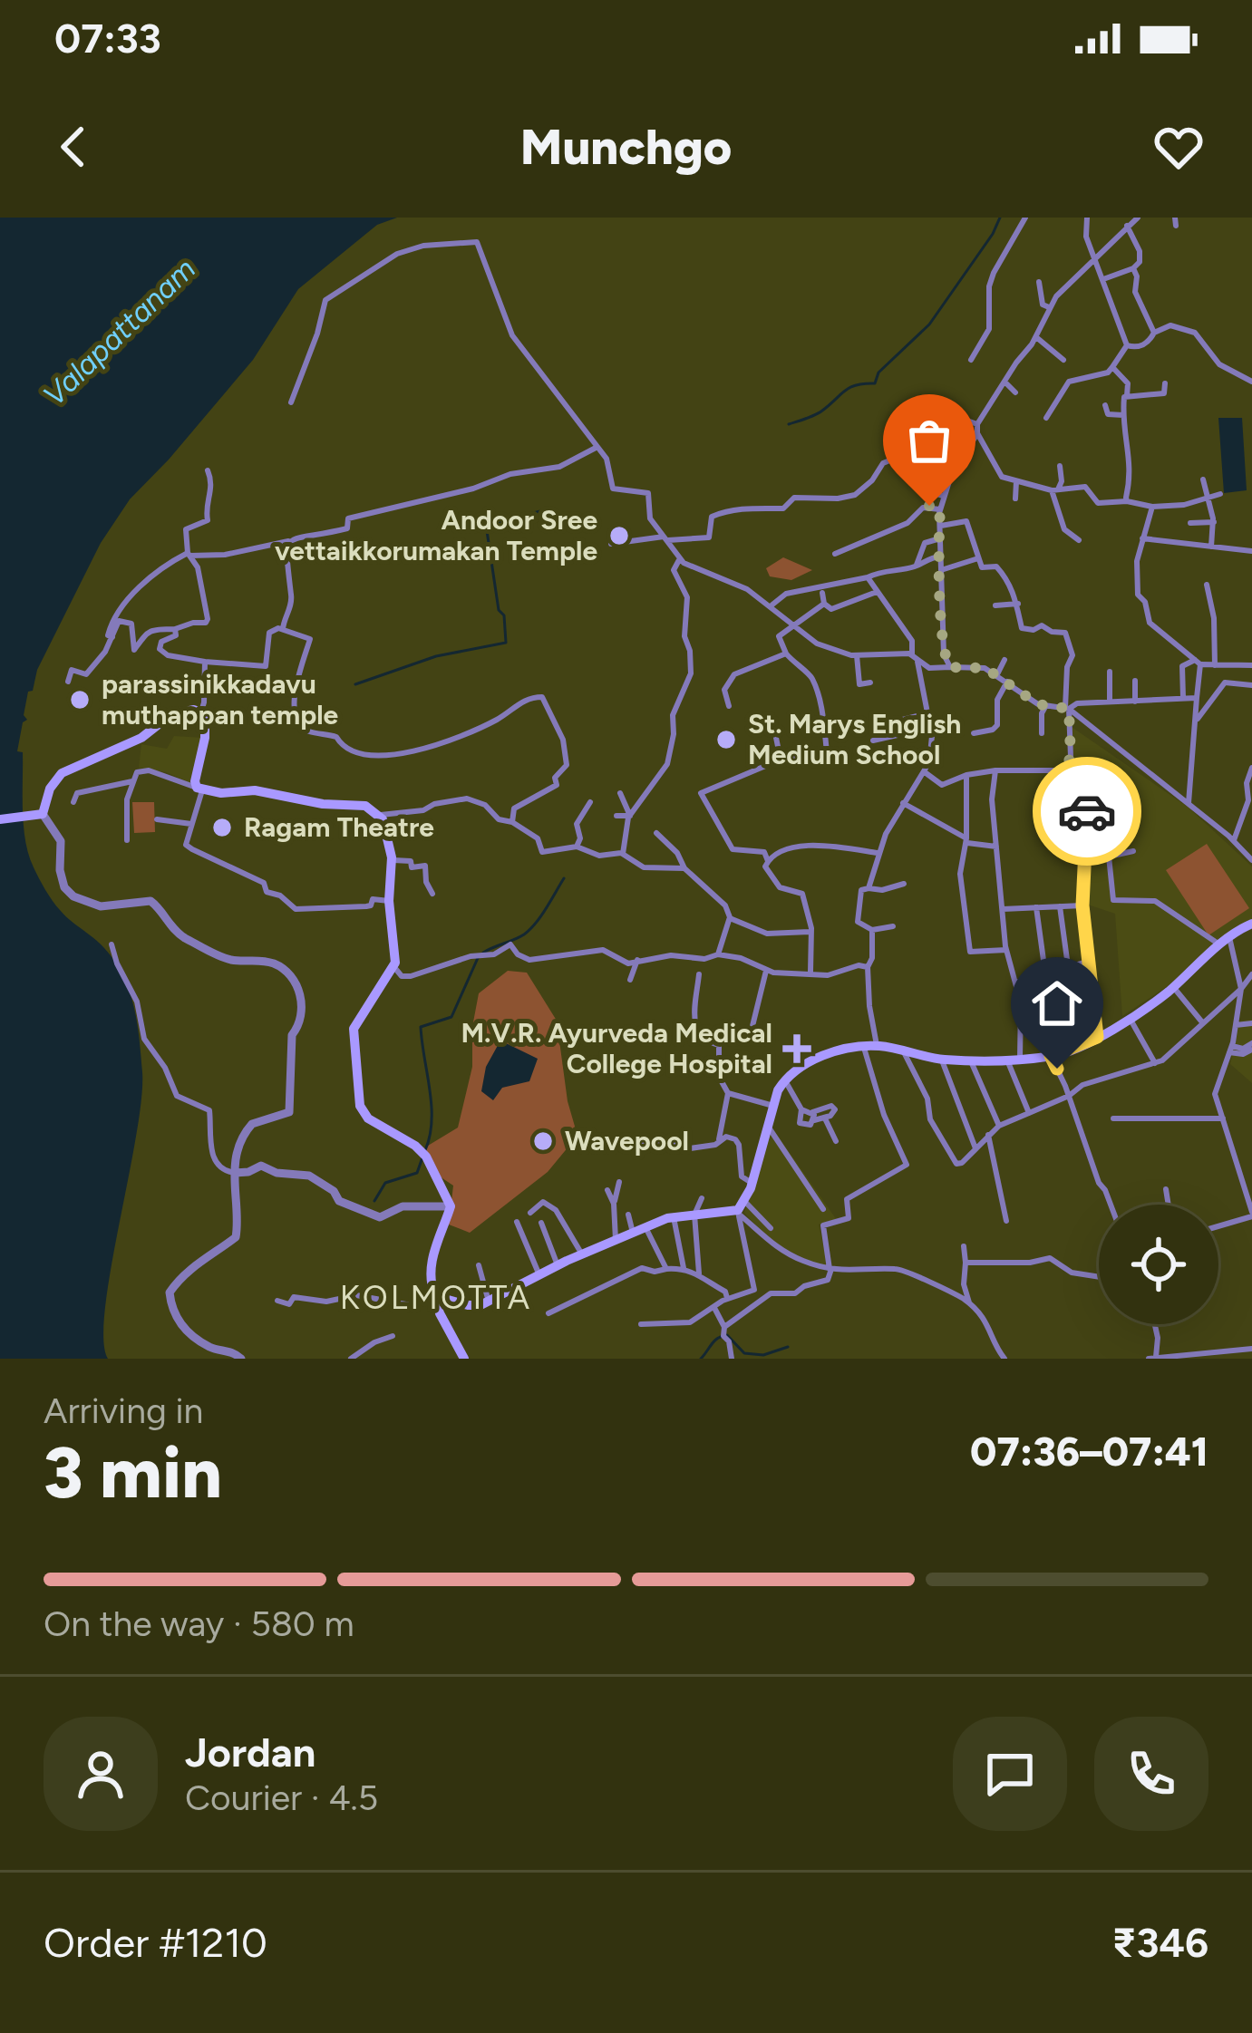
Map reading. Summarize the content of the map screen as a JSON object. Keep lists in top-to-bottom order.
{
  "districts": ["KOLMOTTA"],
  "water": ["Valapattanam"],
  "places": {
    "other": [
      "Andoor Sree vettaikkorumakan Temple",
      "parassinikkadavu muthappan temple",
      "St. Marys English Medium School",
      "Ragam Theatre",
      "Wavepool"
    ],
    "health": ["M.V.R. Ayurveda Medical College Hospital"]
  },
  "page": {
    "status": "07:33",
    "header": "Munchgo",
    "heading": ["3 min", "Arriving in", "07:36–07:41"],
    "panel": [
      "Jordan",
      "Courier · 4.5",
      "Order #1210",
      "₹346"
    ],
    "bar": "On the way · 580 m"
  }
}
